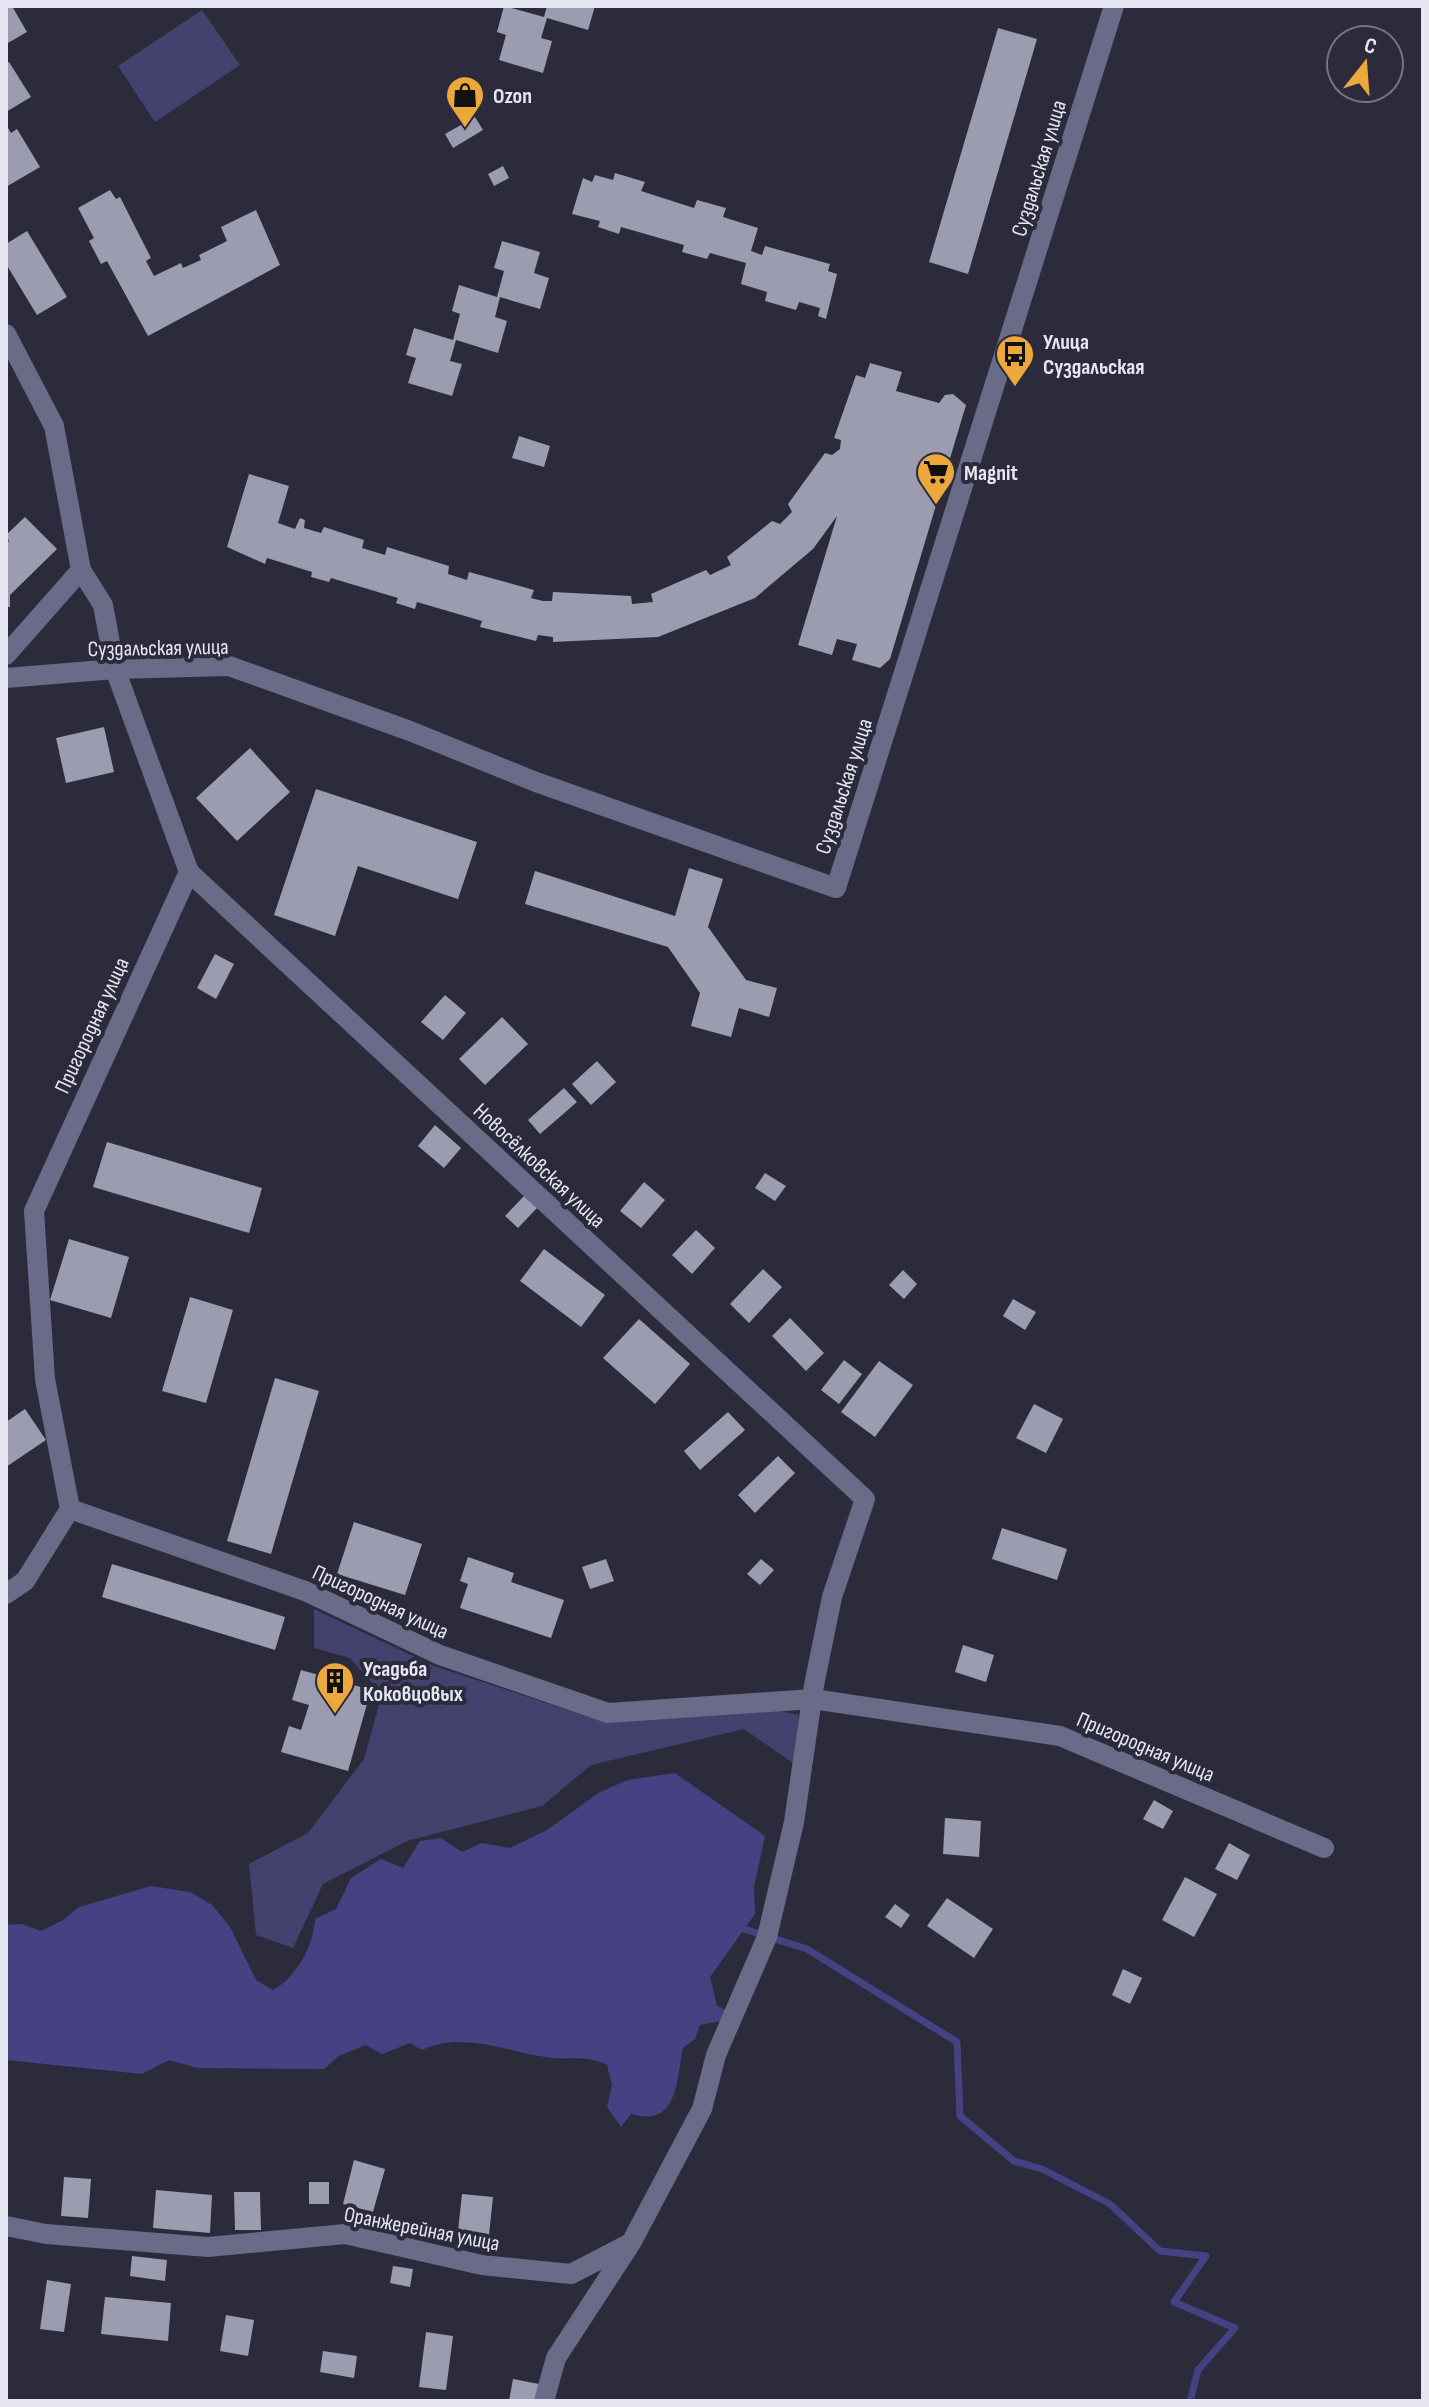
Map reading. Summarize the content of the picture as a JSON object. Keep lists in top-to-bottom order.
{
  "streets": {
    "street": [
      "Суздальская улица",
      "Пригородная улица",
      "Новосёлковская улица",
      "Оранжерейная улица"
    ]
  },
  "crossings": [
    ["Суздальская улица", "Новосёлковская улица"],
    ["Пригородная улица", "Новосёлковская улица"]
  ],
  "places": {
    "shop": ["Ozon"],
    "bus stop": ["Улица Суздальская"],
    "supermarket": ["Magnit"],
    "building": ["Усадьба Коковцовых"]
  },
  "north": "top"
}
